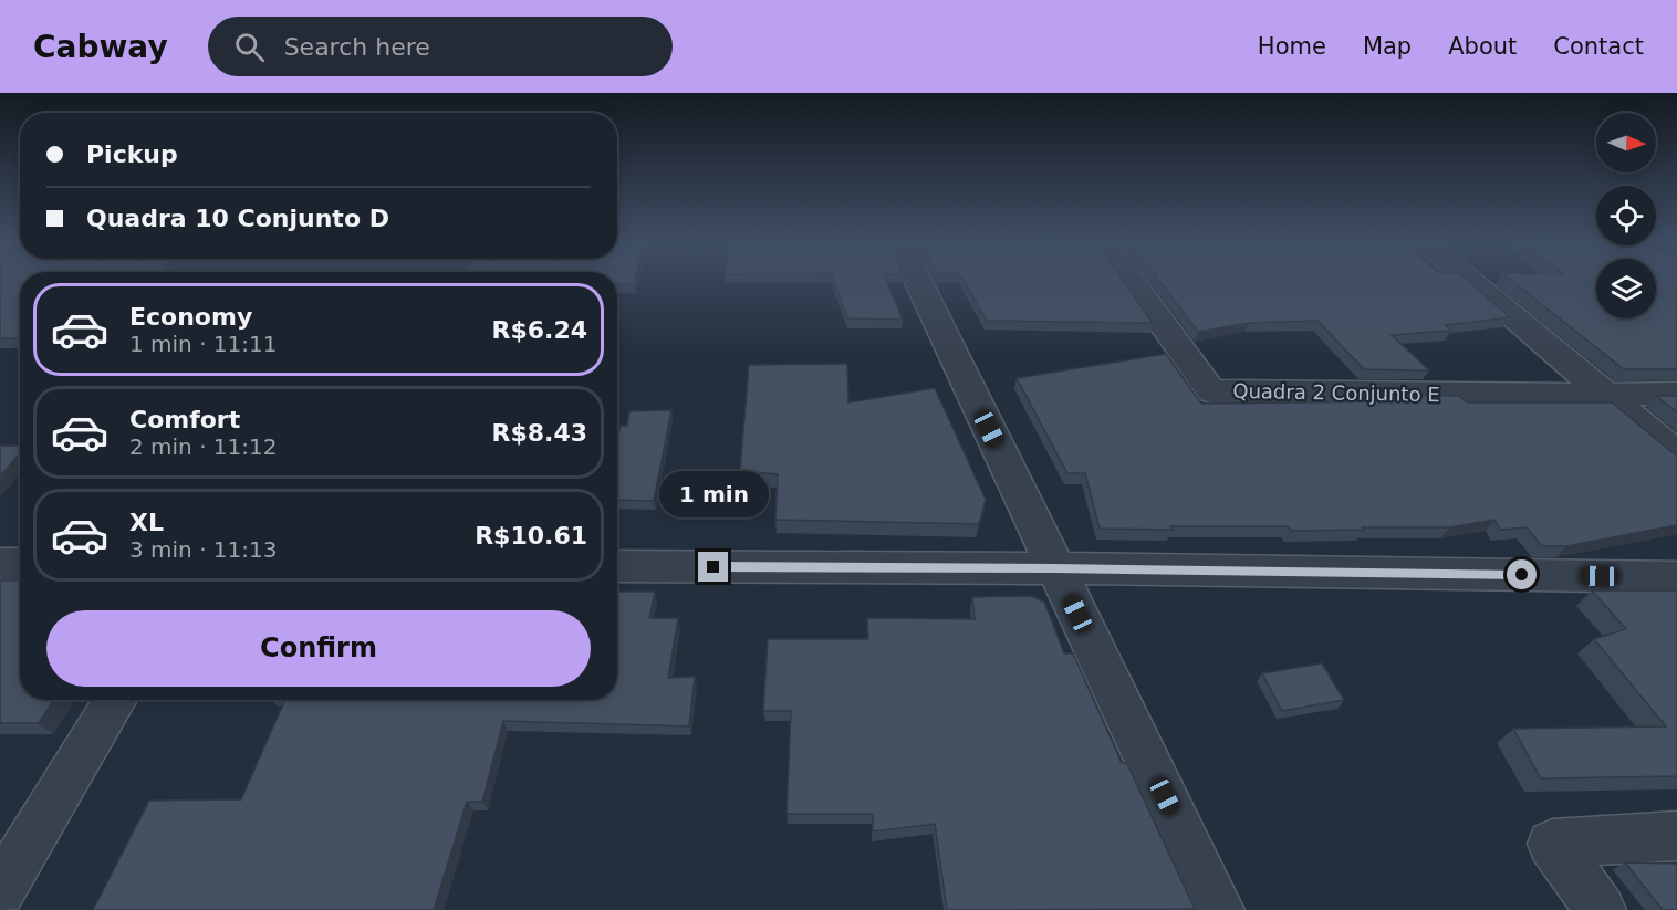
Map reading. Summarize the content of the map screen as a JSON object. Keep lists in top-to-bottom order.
{
  "streets": {
    "street": ["Quadra 2 Conjunto E"]
  },
  "north": "right",
  "page": {
    "header": "Cabway",
    "search": "Search here",
    "nav": [
      "Home",
      "Map",
      "About",
      "Contact"
    ],
    "banner": ["Pickup", "Quadra 10 Conjunto D"],
    "list": [
      {
        "name": "Economy",
        "note": "1 min · 11:11",
        "value": "R$6.24"
      },
      {
        "name": "Comfort",
        "note": "2 min · 11:12",
        "value": "R$8.43"
      },
      {
        "name": "XL",
        "note": "3 min · 11:13",
        "value": "R$10.61"
      }
    ],
    "bubble": "1 min",
    "buttons": "Confirm"
  }
}
